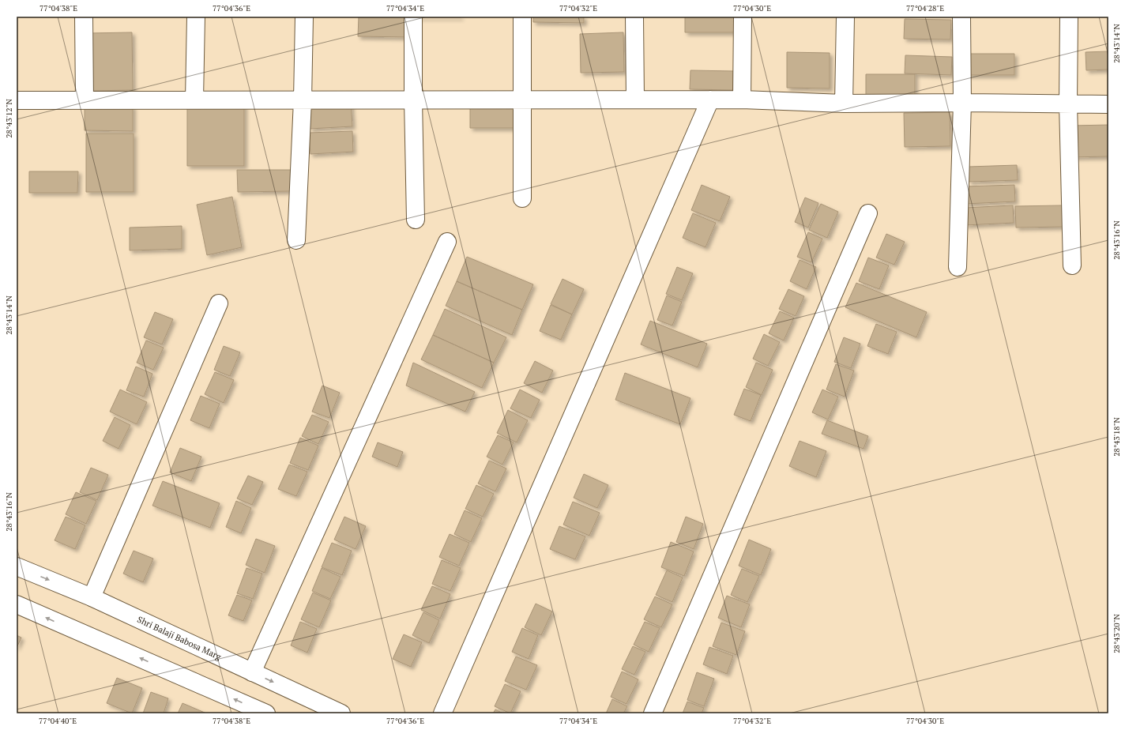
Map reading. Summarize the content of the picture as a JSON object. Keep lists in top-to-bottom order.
{
  "streets": {
    "street": ["Shri Balaji Babosa Marg"]
  },
  "coordinates": [
    "77°04'38\"E",
    "77°04'36\"E",
    "77°04'34\"E",
    "77°04'32\"E",
    "77°04'30\"E",
    "77°04'28\"E",
    "28°43'14\"N",
    "28°43'12\"N",
    "28°43'16\"N",
    "28°43'18\"N",
    "28°43'20\"N",
    "77°04'40\"E"
  ]
}
